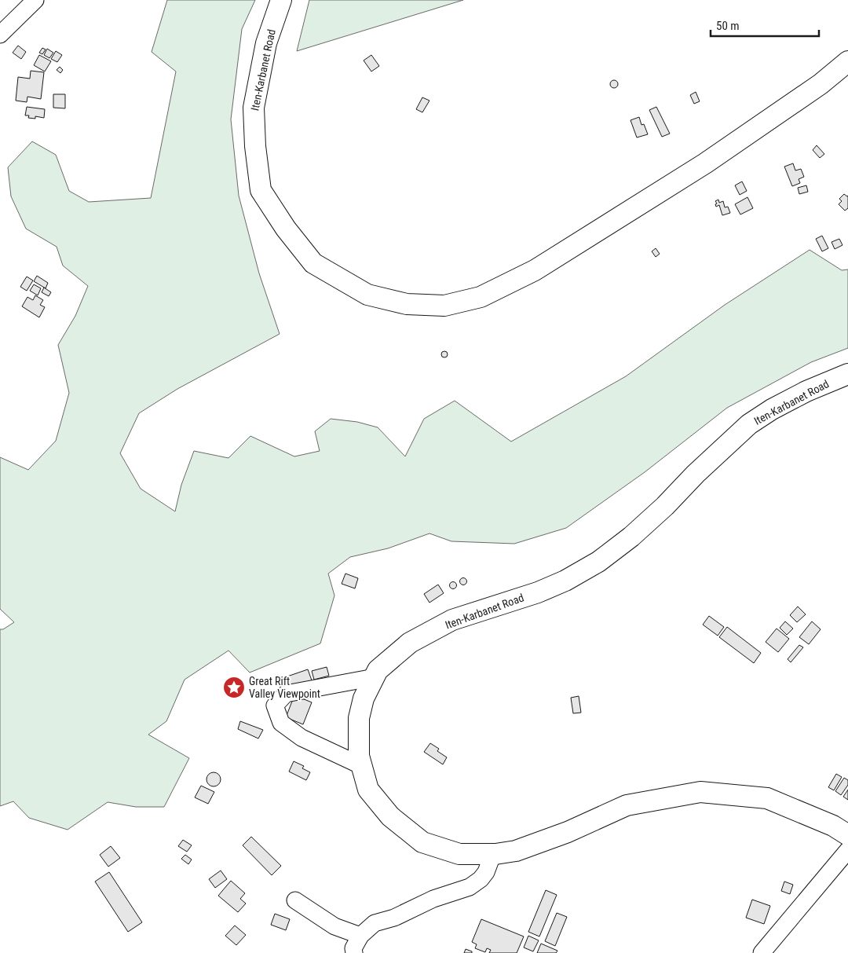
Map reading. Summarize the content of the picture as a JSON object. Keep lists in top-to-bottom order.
{
  "streets": {
    "main road": ["Iten-Karbanet Road"]
  },
  "places": {
    "place": ["Great Rift Valley Viewpoint"]
  },
  "scale_bar": "50 m"
}
